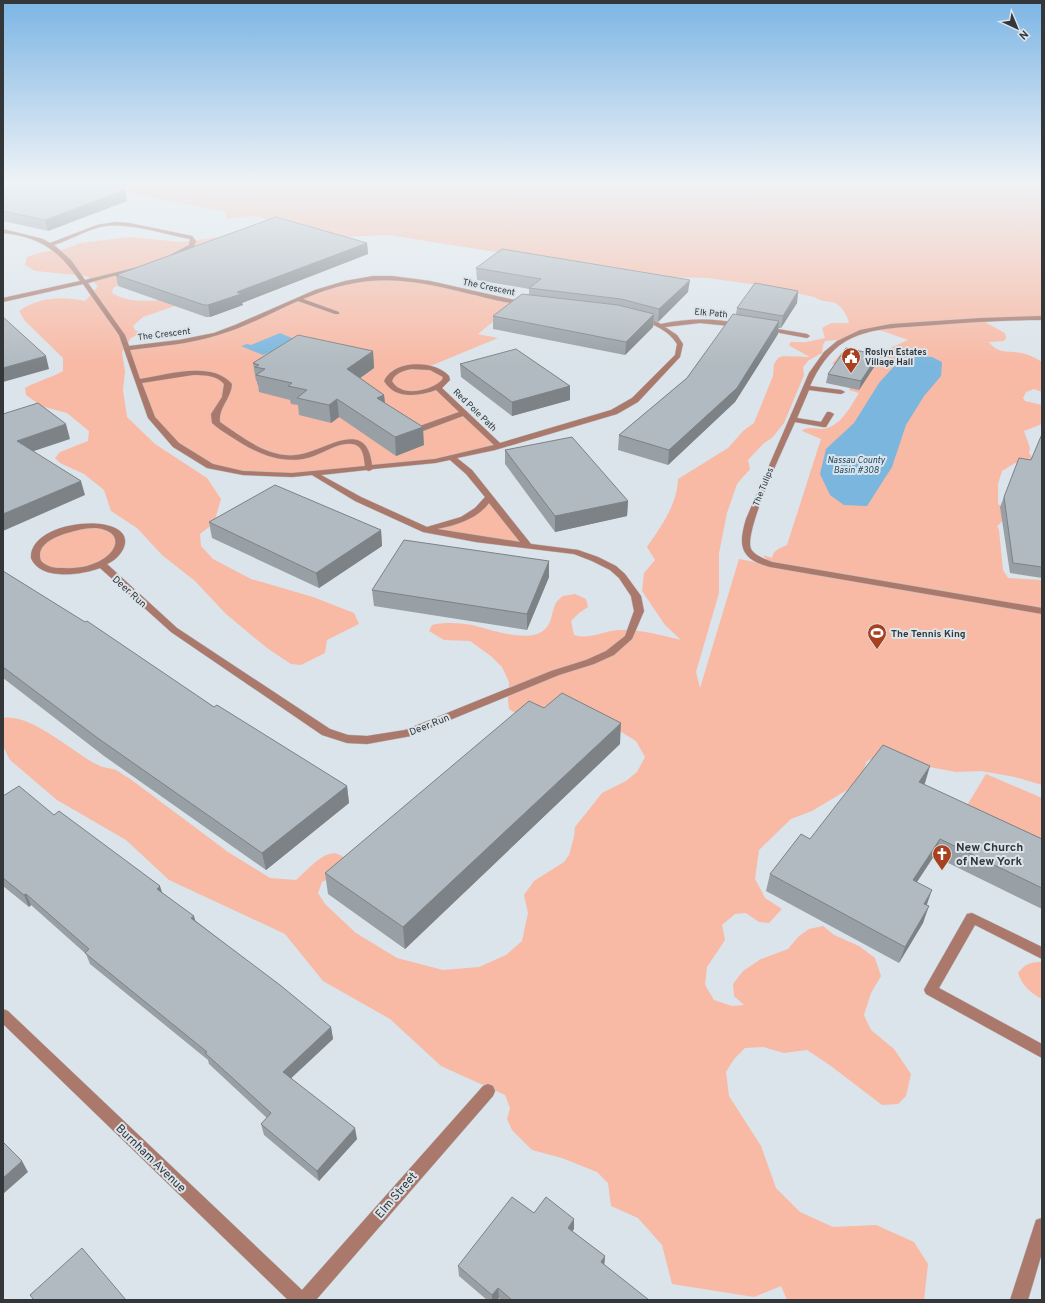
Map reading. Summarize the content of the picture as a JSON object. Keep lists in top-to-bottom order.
{
  "streets": {
    "street": [
      "The Crescent",
      "Elk Path",
      "Red Pole Path",
      "The Tulips",
      "Deer Run",
      "Burnham Avenue",
      "Elm Street"
    ]
  },
  "water": ["Nassau County Basin #308"],
  "places": {
    "public building": ["Roslyn Estates Village Hall"],
    "sports": ["The Tennis King"],
    "church": ["New Church of New York"]
  },
  "north": "bottom right"
}
